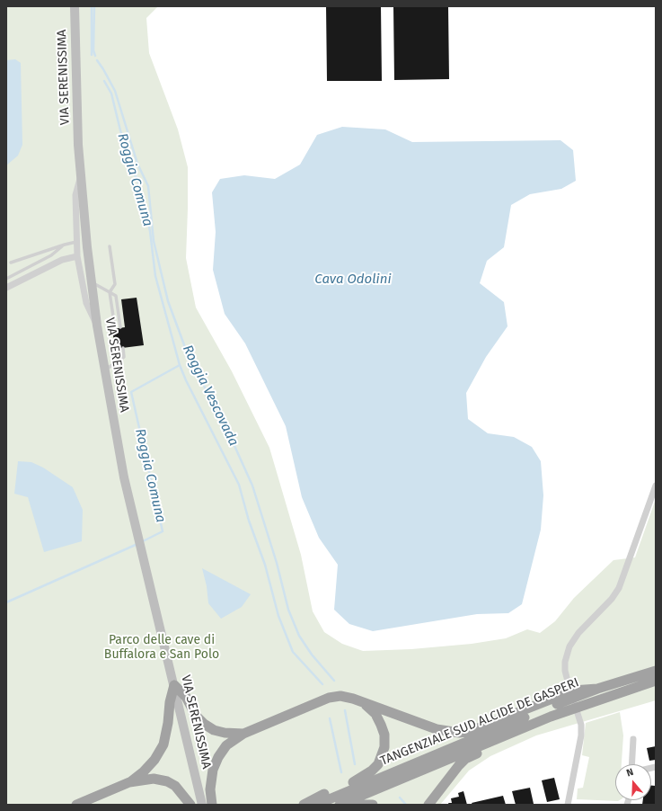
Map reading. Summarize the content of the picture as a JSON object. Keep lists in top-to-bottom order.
{
  "streets": {
    "highway": ["TANGENZIALE SUD ALCIDE DE GASPERI"],
    "main road": ["VIA SERENISSIMA"]
  },
  "water": ["Roggia Comuna", "Cava Odolini", "Roggia Vescovada"],
  "parks": ["Parco delle cave di Buffalora e San Polo"],
  "north": "top"
}
